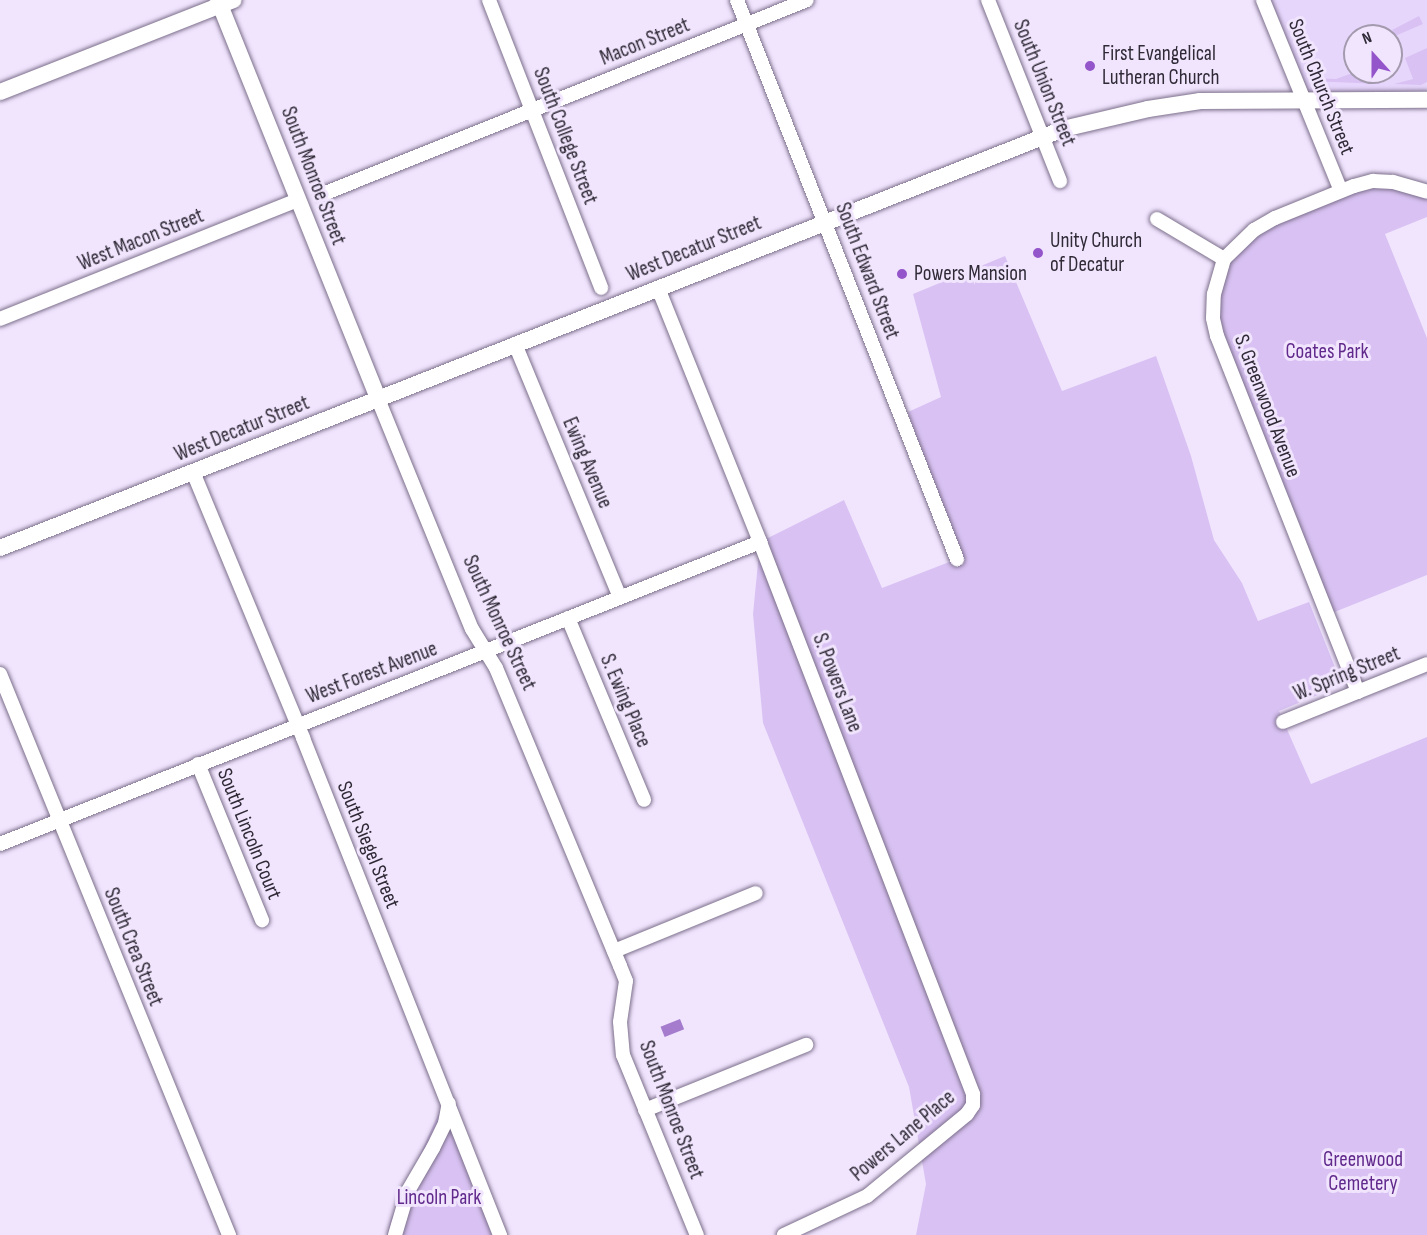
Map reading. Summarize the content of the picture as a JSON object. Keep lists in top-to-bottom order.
{
  "streets": {
    "street": [
      "Macon Street",
      "South Union Street",
      "South Church Street",
      "South College Street",
      "South Monroe Street",
      "West Macon Street",
      "West Decatur Street",
      "South Edward Street",
      "S. Greenwood Avenue",
      "Ewing Avenue",
      "West Forest Avenue",
      "W. Spring Street",
      "S. Powers Lane",
      "S. Ewing Place",
      "South Lincoln Court",
      "South Siegel Street",
      "South Crea Street",
      "Powers Lane Place"
    ]
  },
  "crossings": [
    ["Macon Street", "South College Street"],
    ["Macon Street", "South Edward Street"],
    ["South Union Street", "West Decatur Street"],
    ["South Church Street", "West Decatur Street"],
    ["South Monroe Street", "West Macon Street"],
    ["South Monroe Street", "West Decatur Street"],
    ["South Monroe Street", "West Forest Avenue"],
    ["West Decatur Street", "South Edward Street"],
    ["West Decatur Street", "Ewing Avenue"],
    ["West Decatur Street", "S. Powers Lane"],
    ["West Decatur Street", "South Siegel Street"],
    ["S. Greenwood Avenue", "W. Spring Street"],
    ["Ewing Avenue", "West Forest Avenue"],
    ["West Forest Avenue", "S. Powers Lane"],
    ["West Forest Avenue", "S. Ewing Place"],
    ["West Forest Avenue", "South Lincoln Court"],
    ["West Forest Avenue", "South Siegel Street"],
    ["West Forest Avenue", "South Crea Street"],
    ["S. Powers Lane", "Powers Lane Place"]
  ],
  "parks": ["Coates Park", "Greenwood Cemetery", "Lincoln Park"],
  "places": ["First Evangelical Lutheran Church", "Unity Church of Decatur", "Powers Mansion"],
  "north": "top"
}
